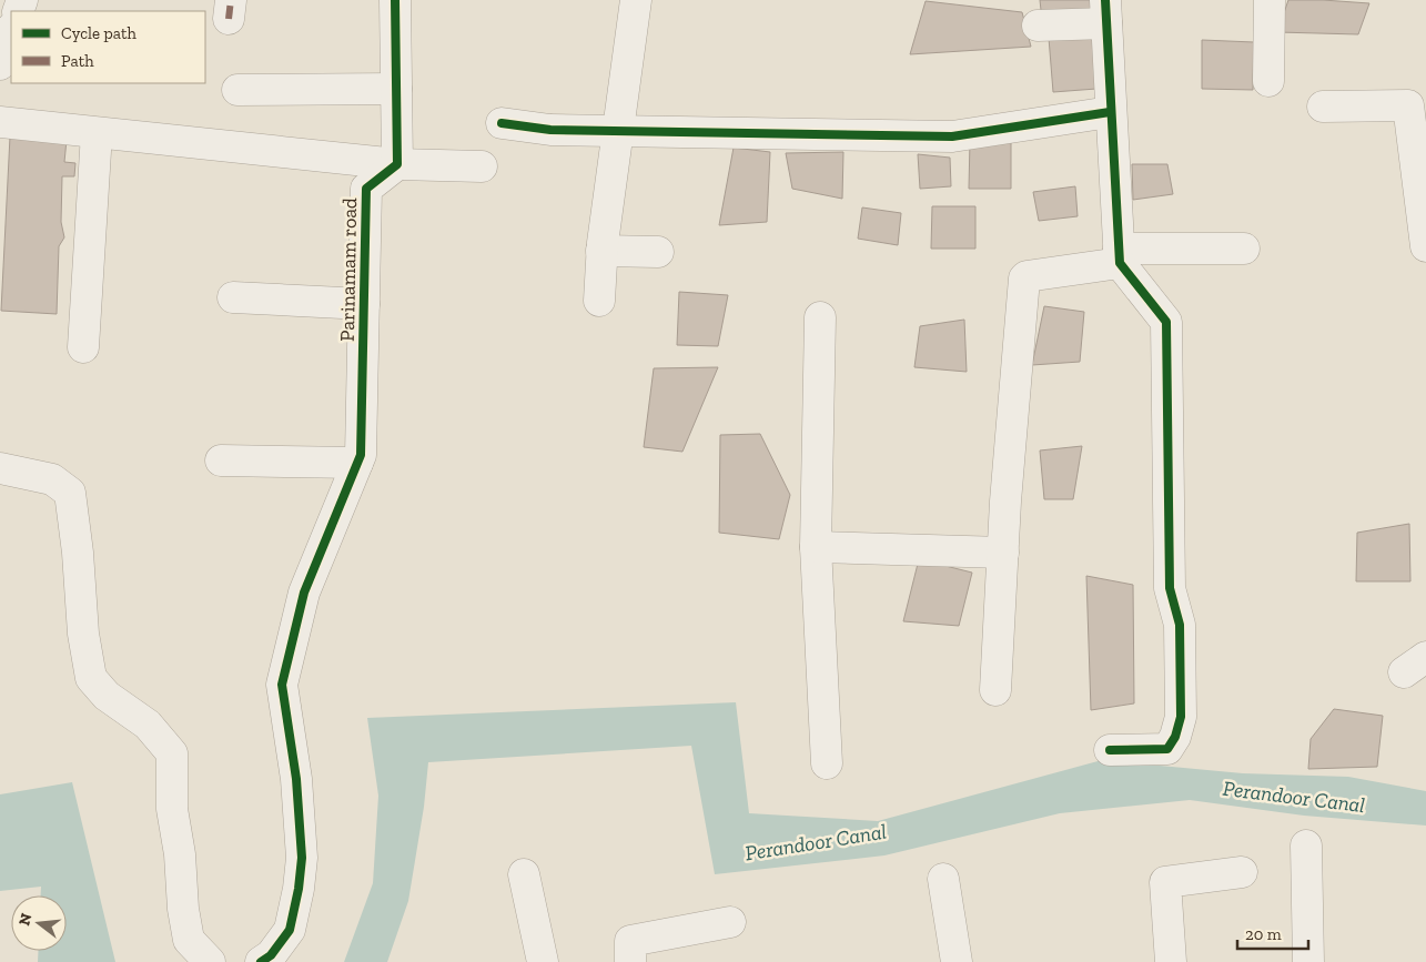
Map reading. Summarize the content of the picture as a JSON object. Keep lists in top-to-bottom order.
{
  "streets": {
    "street": ["Parinamam road"]
  },
  "water": ["Perandoor Canal"],
  "legend": ["Cycle path", "Path"],
  "scale_bar": "20 m",
  "north": "left"
}
